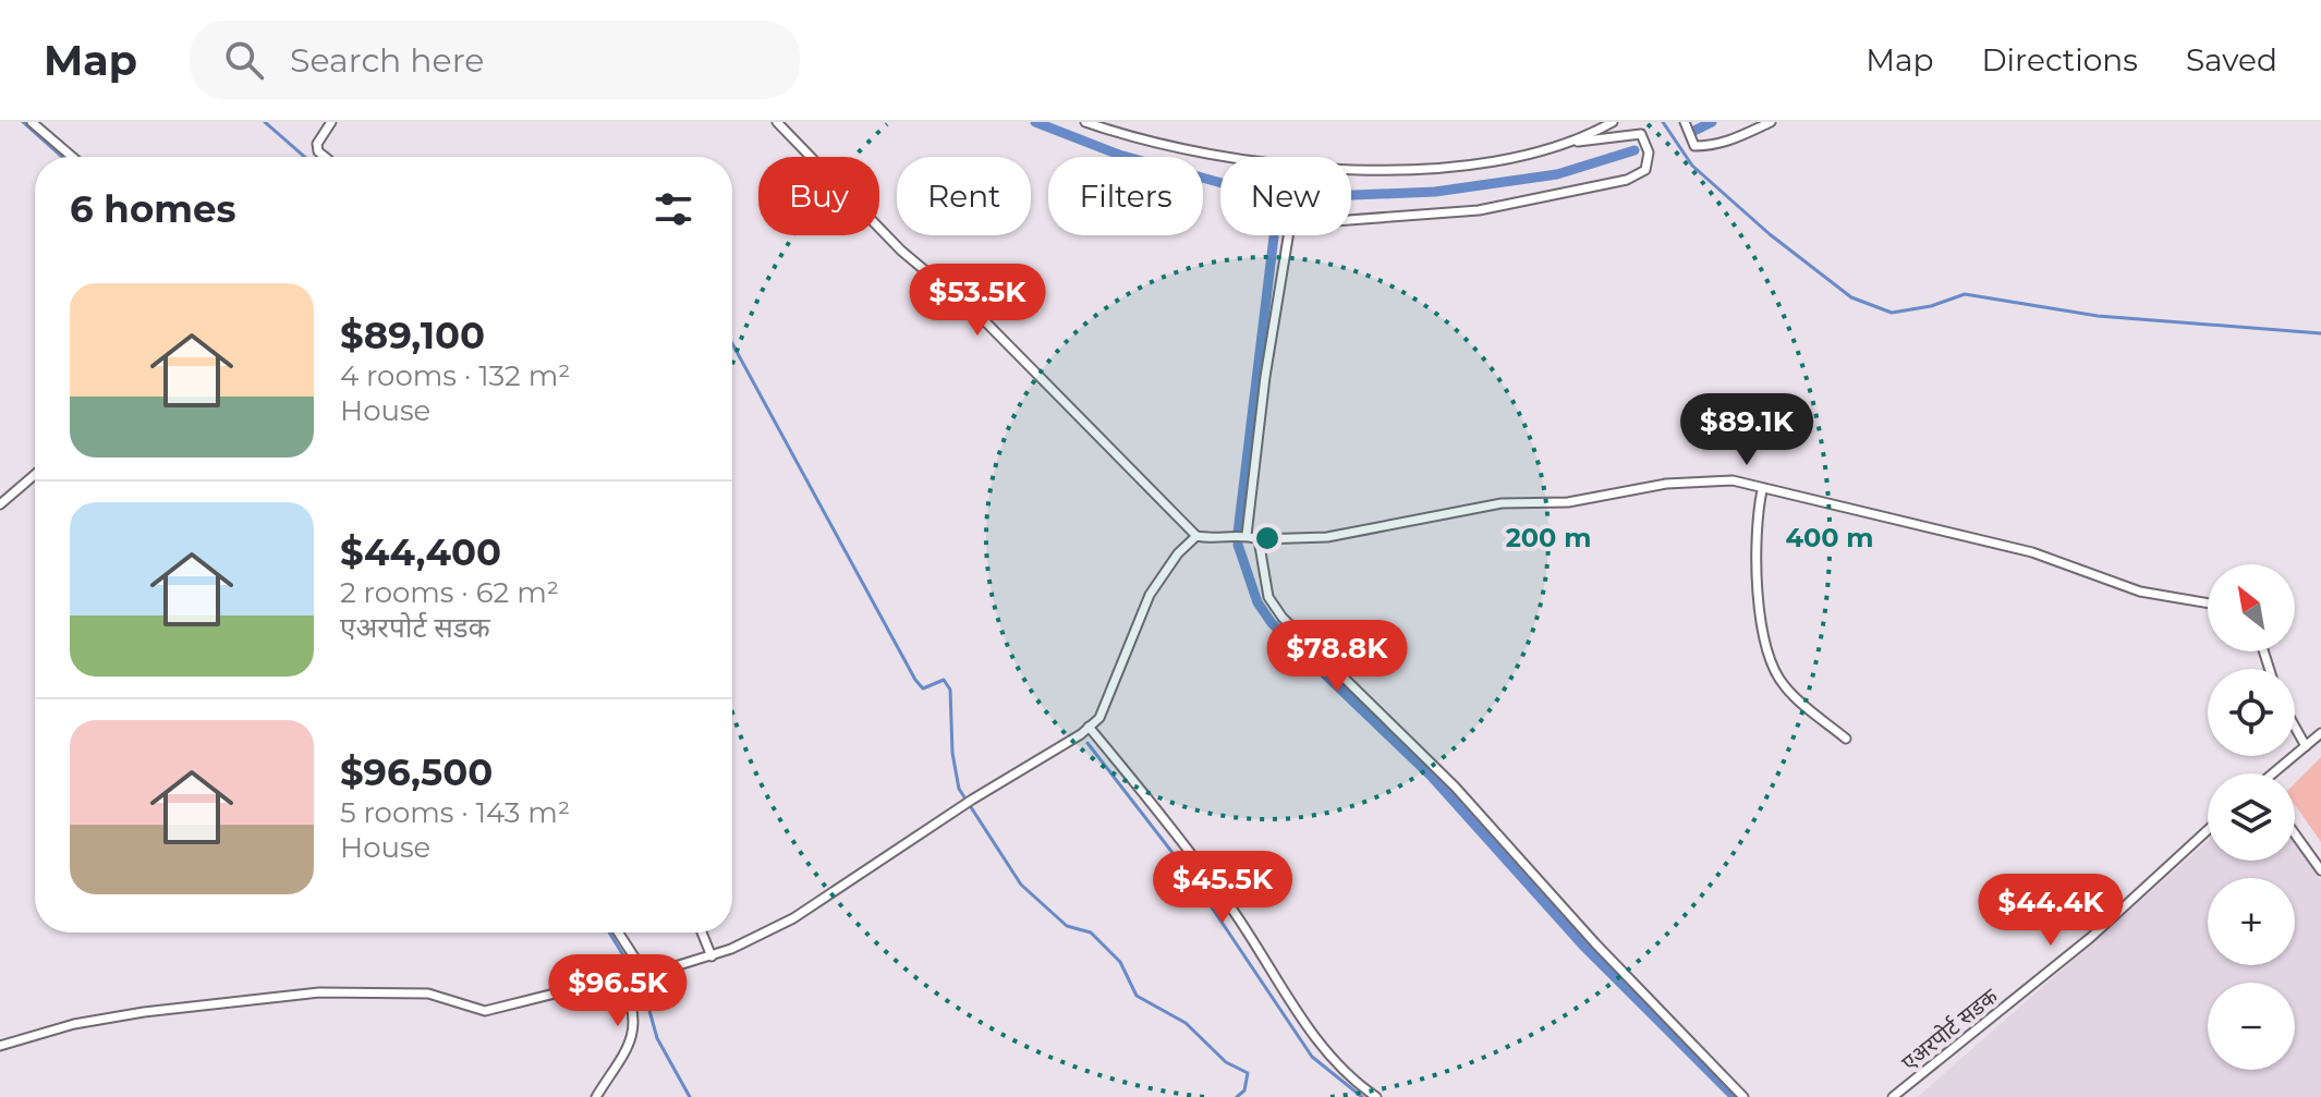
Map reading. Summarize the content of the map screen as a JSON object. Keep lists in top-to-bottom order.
{
  "streets": {
    "street": ["एअरपोर्ट सडक"]
  },
  "north": "top left",
  "page": {
    "header": "Map",
    "search": "Search here",
    "nav": ["Map", "Directions", "Saved"],
    "chip": [
      "Buy",
      "Rent",
      "Filters",
      "New"
    ],
    "heading": "6 homes",
    "list": [
      {
        "name": "$89,100",
        "note": "4 rooms · 132 m² · House"
      },
      {
        "name": "$44,400",
        "note": "2 rooms · 62 m² · एअरपोर्ट सडक"
      },
      {
        "name": "$96,500",
        "note": "5 rooms · 143 m² · House"
      }
    ],
    "price": [
      "$53.5K",
      "$89.1K",
      "$78.8K",
      "$45.5K",
      "$44.4K",
      "$96.5K"
    ],
    "map_buttons": ["+", "−"]
  },
  "rings": ["200 m", "400 m"]
}
